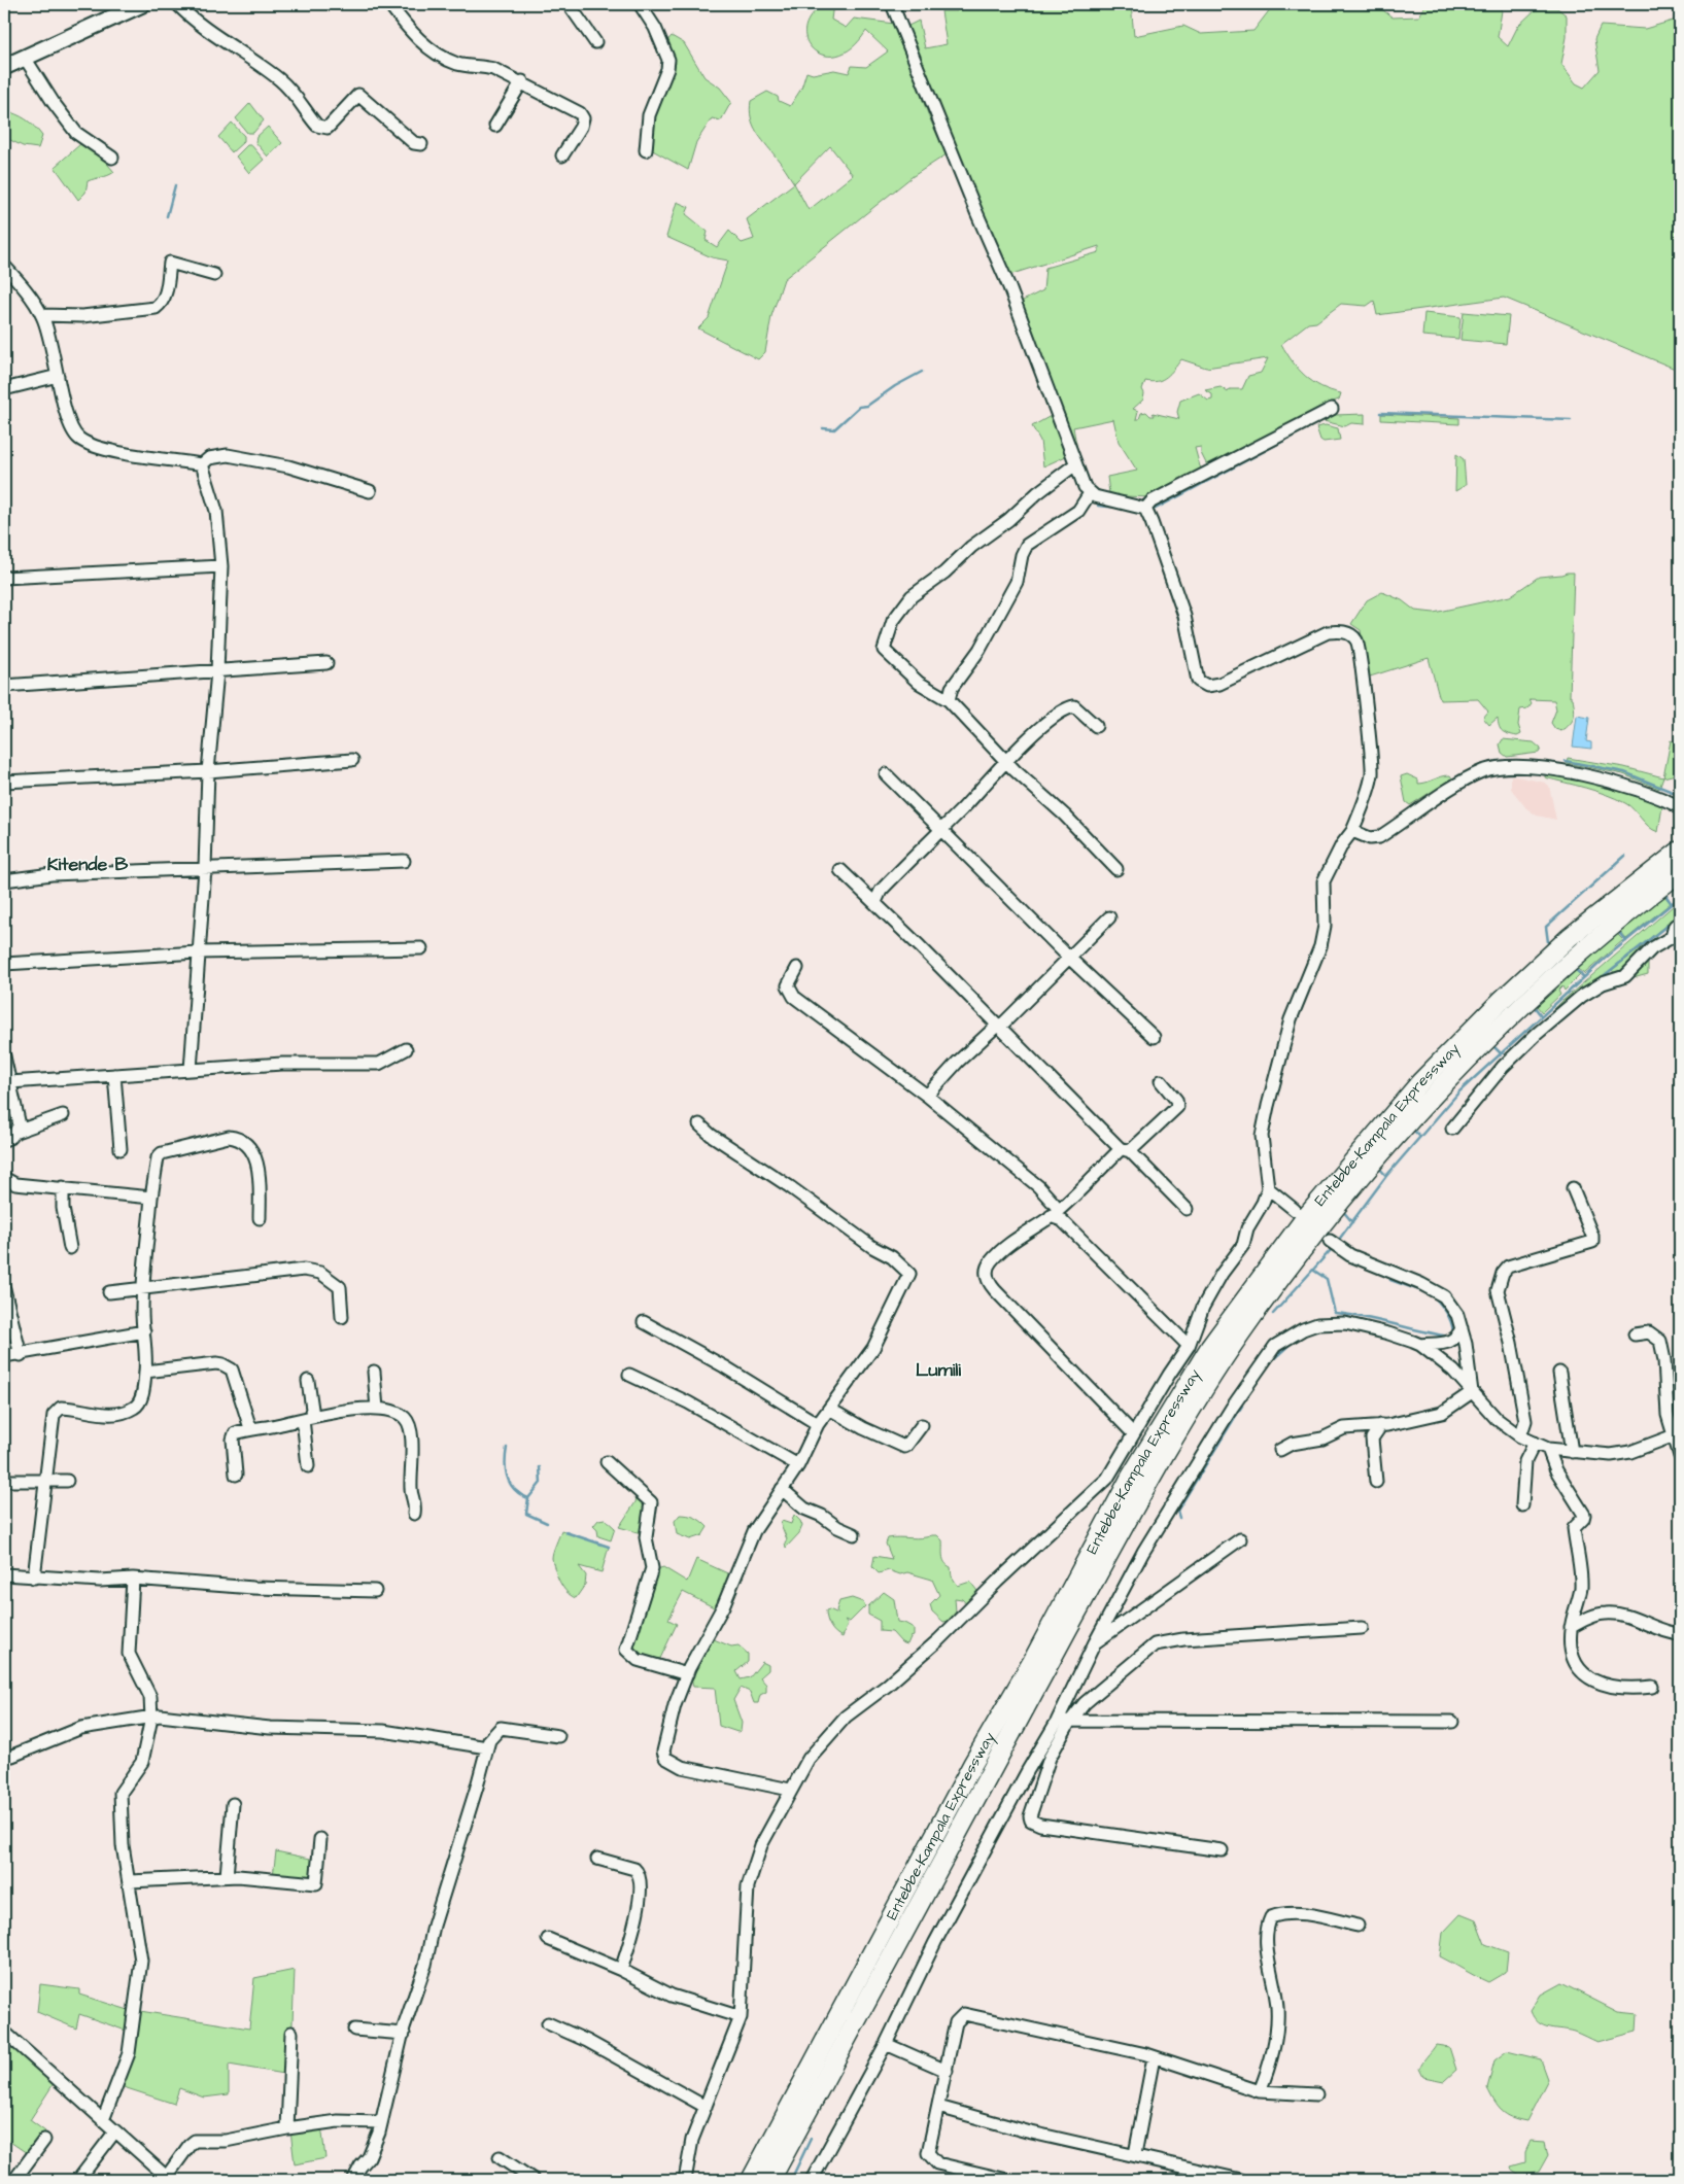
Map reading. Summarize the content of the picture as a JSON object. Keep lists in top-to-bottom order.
{
  "streets": {
    "highway": ["Entebbe-Kampala Expressway"]
  },
  "districts": ["Kitende B", "Lumili"]
}
